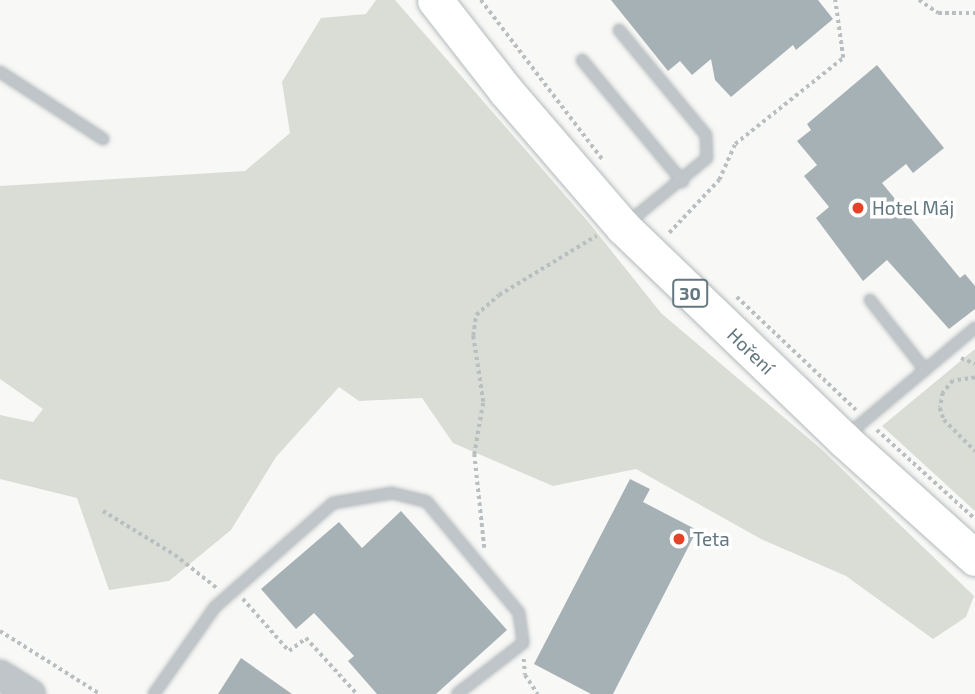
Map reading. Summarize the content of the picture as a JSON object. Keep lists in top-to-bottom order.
{
  "streets": {
    "main road": ["30", "Hoření"]
  },
  "places": ["Hotel Máj", "Teta"]
}
